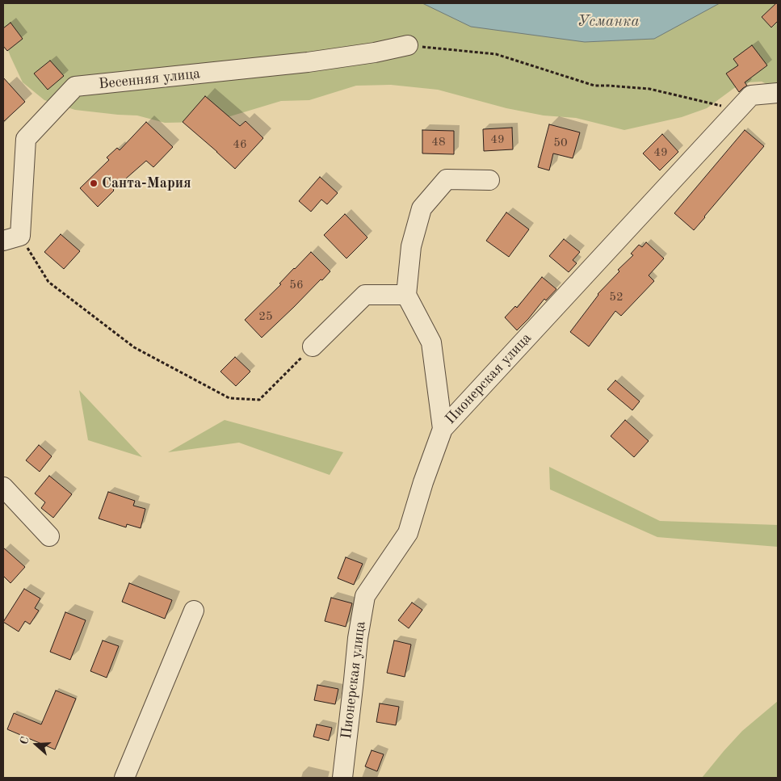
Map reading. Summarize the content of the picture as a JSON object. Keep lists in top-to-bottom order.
{
  "streets": {
    "street": ["Весенняя улица", "Пионерская улица"]
  },
  "water": ["Усманка"],
  "places": ["Санта-Мария"],
  "house_numbers": [
    "49",
    "48",
    "50",
    "46",
    "49",
    "56",
    "52",
    "25"
  ],
  "north": "left"
}
